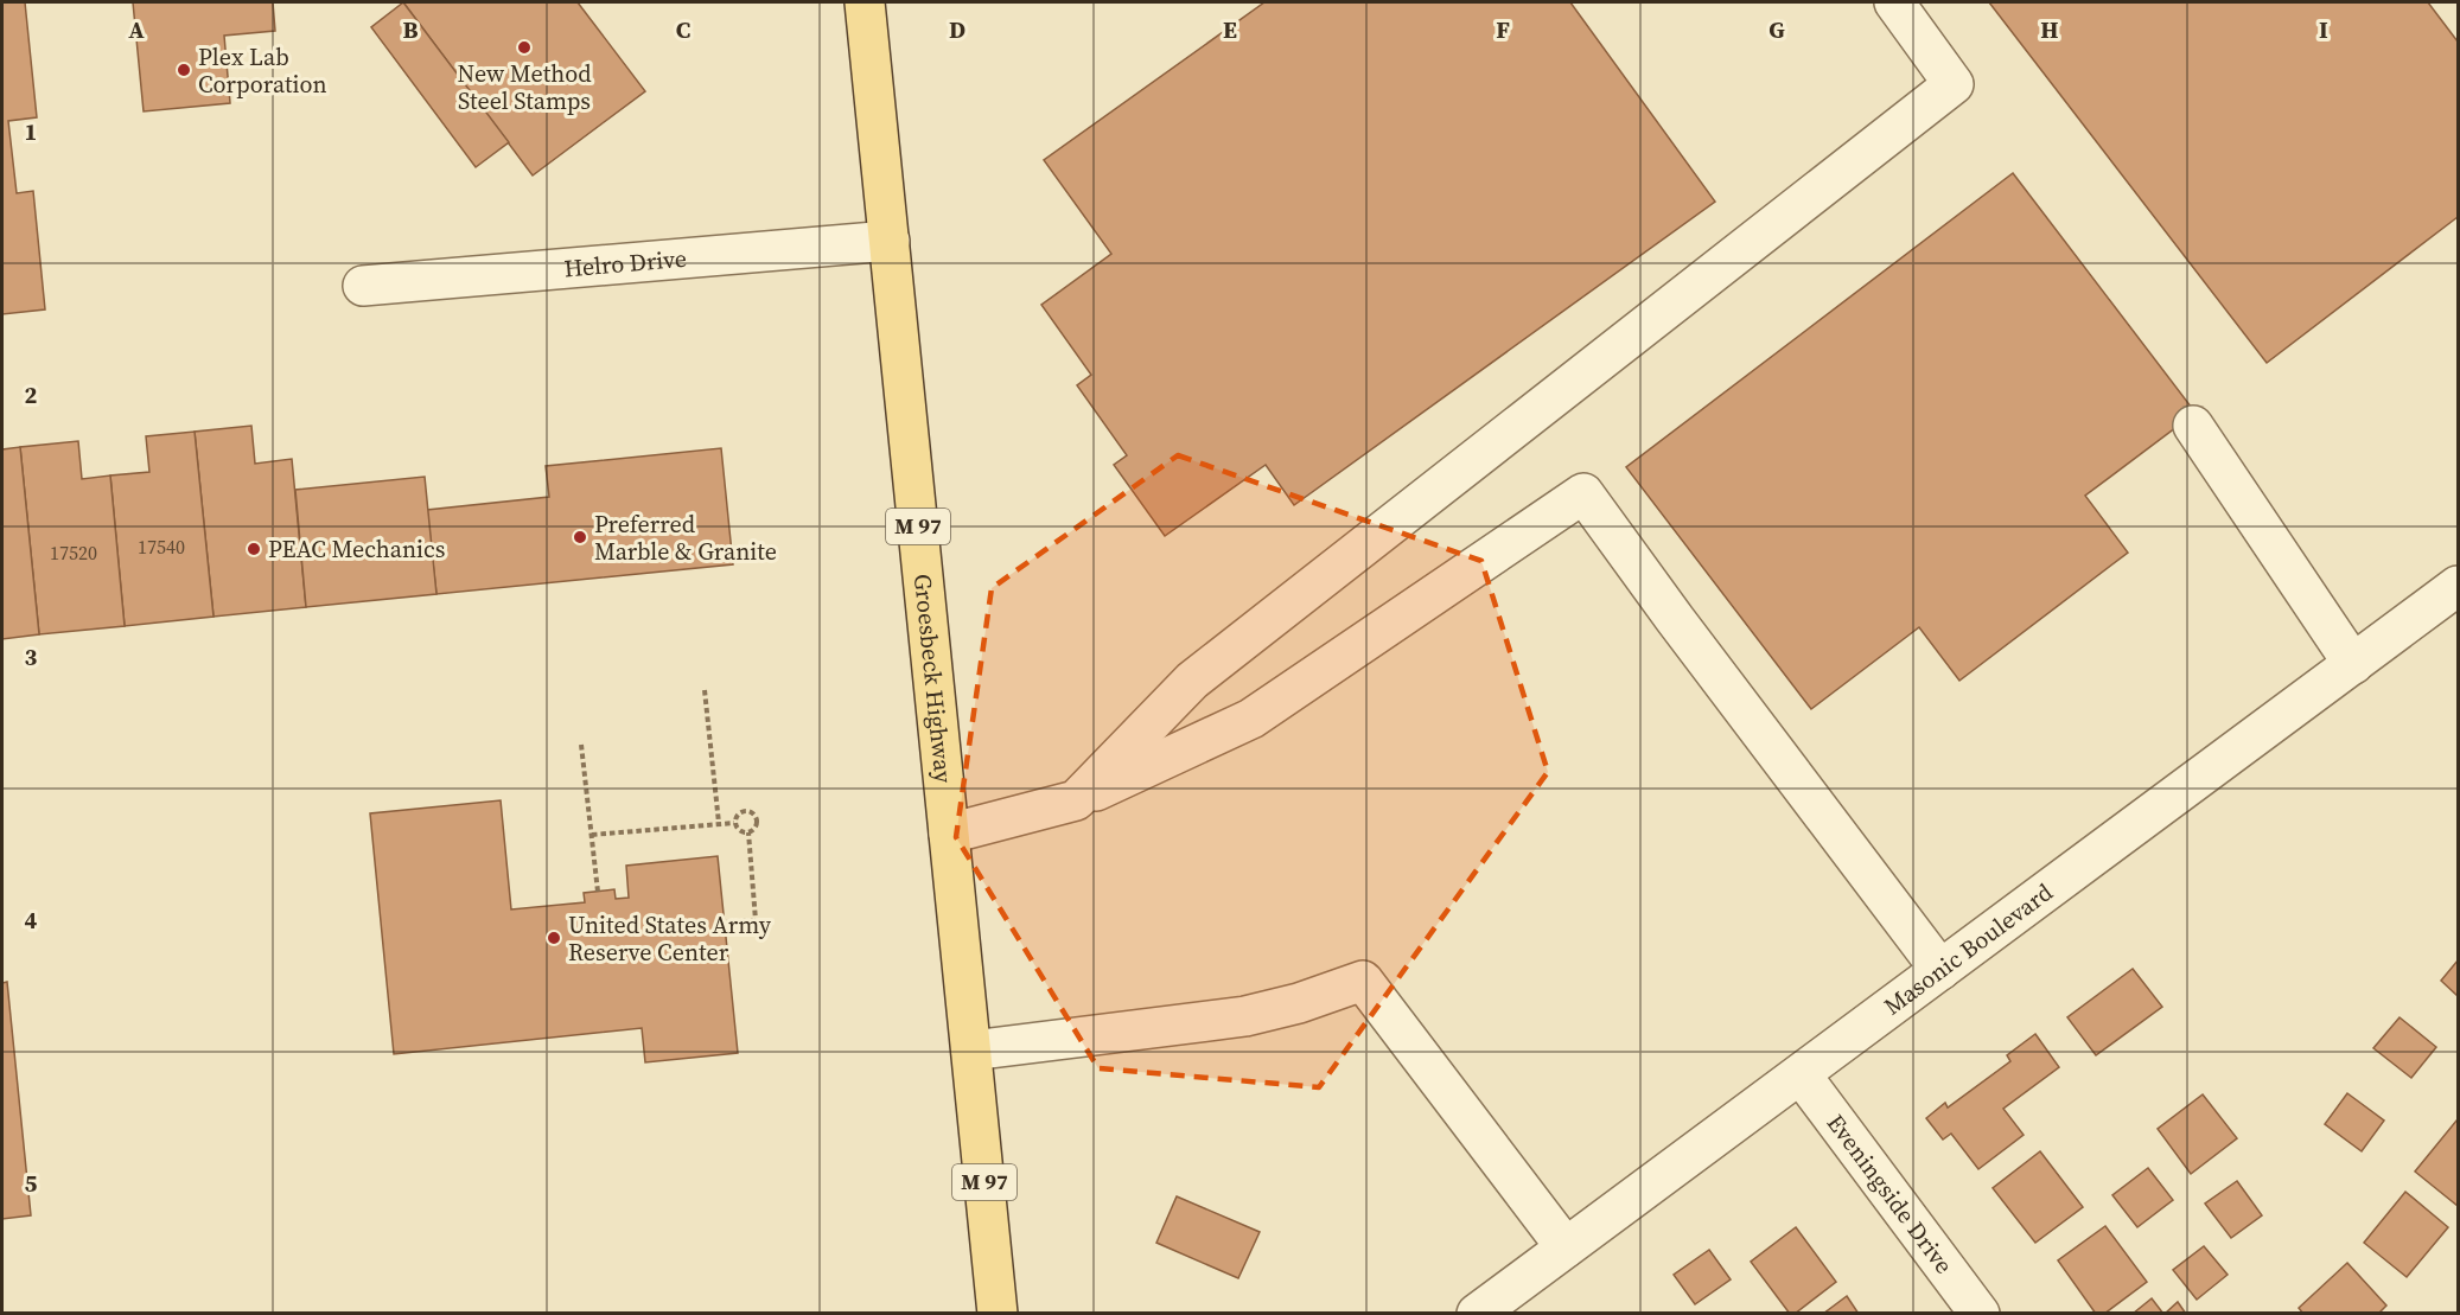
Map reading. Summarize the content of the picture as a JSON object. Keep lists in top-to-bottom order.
{
  "streets": {
    "main road": ["M 97", "Groesbeck Highway"],
    "street": ["Helro Drive", "Masonic Boulevard", "Eveningside Drive"]
  },
  "crossings": [
    ["Helro Drive", "Groesbeck Highway"],
    ["Masonic Boulevard", "Eveningside Drive"]
  ],
  "places": [
    "New Method Steel Stamps",
    "Plex Lab Corporation",
    "Preferred Marble & Granite",
    "PEAC Mechanics",
    "United States Army Reserve Center"
  ],
  "house_numbers": ["17540", "17520"],
  "grid": {
    "columns": [
      "A",
      "B",
      "C",
      "D",
      "E",
      "F",
      "G",
      "H",
      "I"
    ],
    "rows": [
      "1",
      "2",
      "3",
      "4",
      "5"
    ]
  }
}
